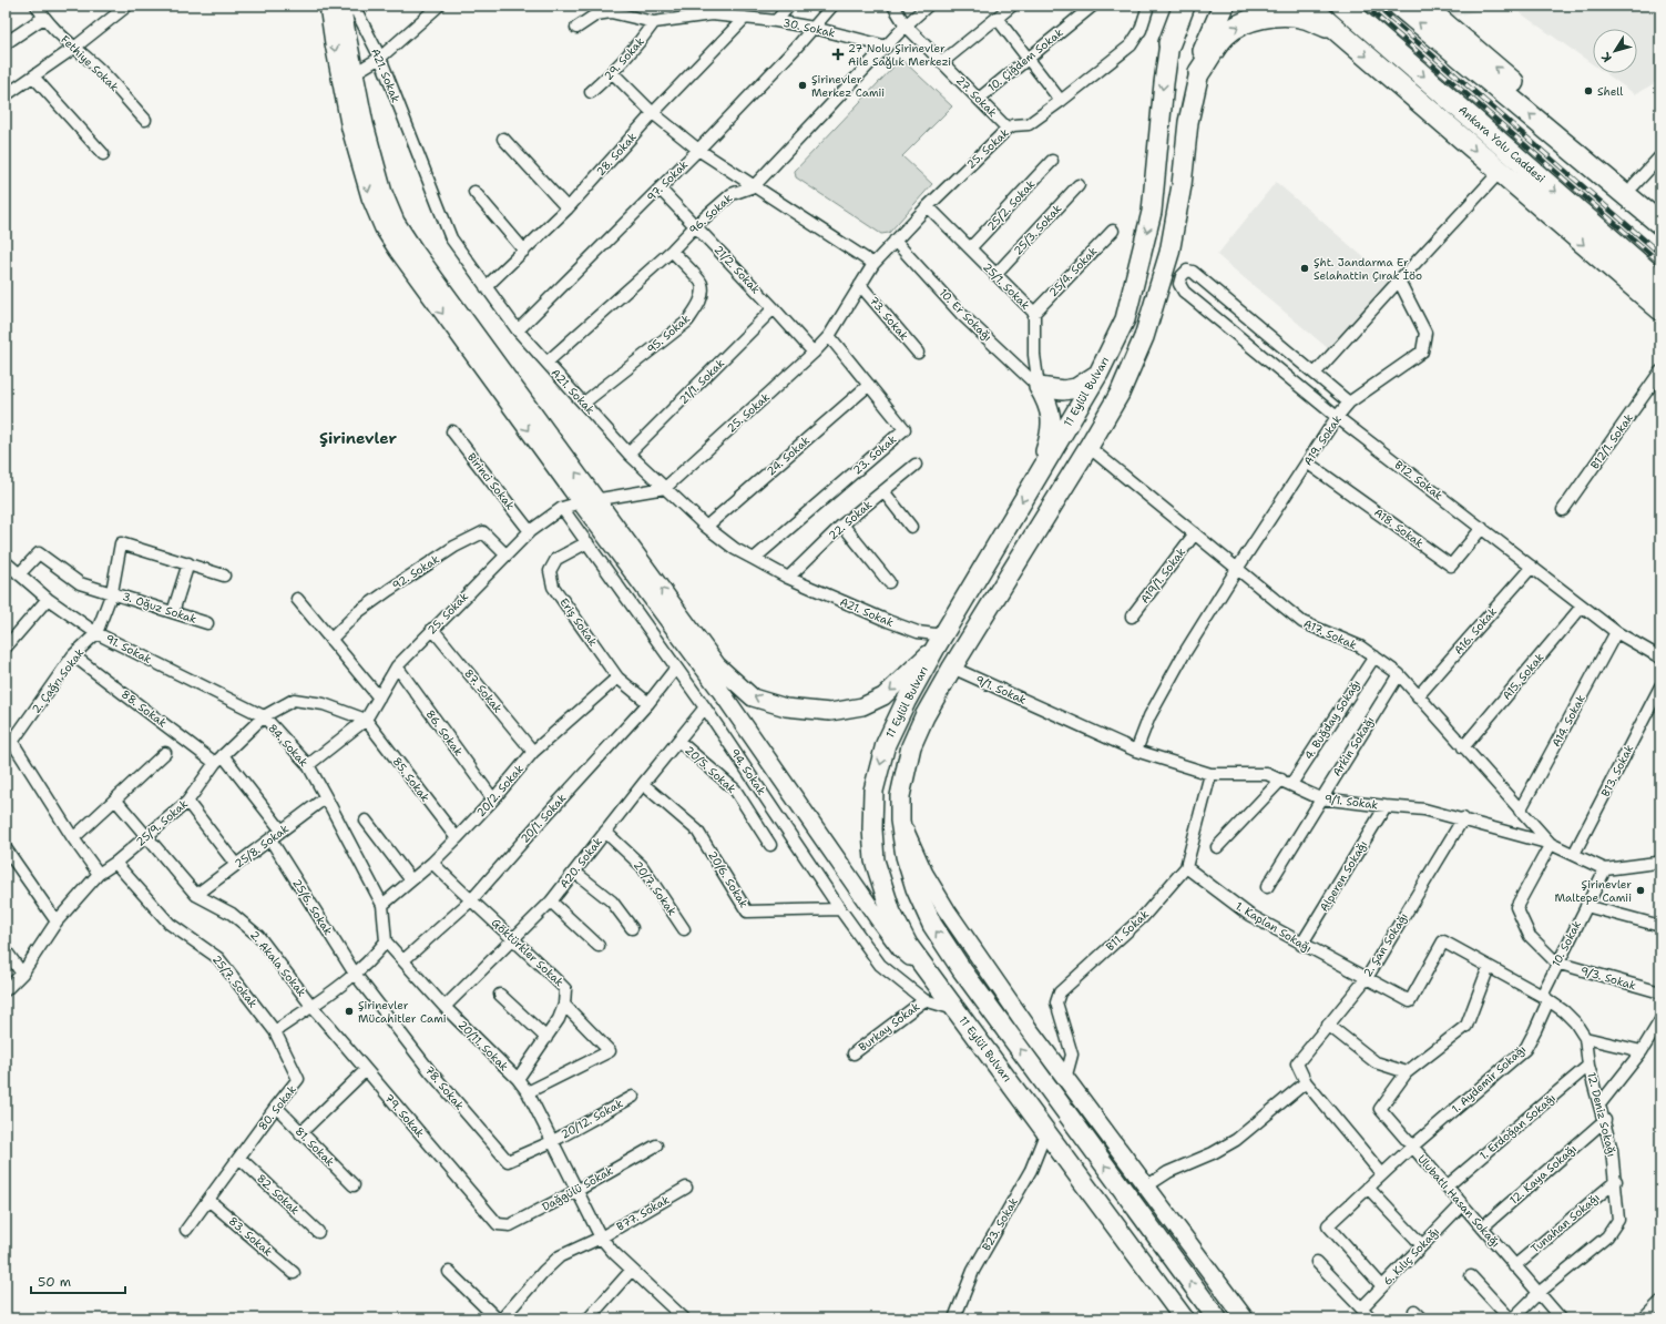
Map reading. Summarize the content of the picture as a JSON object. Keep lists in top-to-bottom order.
{
  "streets": {
    "highway": ["Ankara Yolu Caddesi"],
    "main road": ["11 Eylül Bulvarı"],
    "street": [
      "30. Sokak",
      "29. Sokak",
      "10. Çiğdem Sokak",
      "Fethiye Sokak",
      "A21. Sokak",
      "27. Sokak",
      "25. Sokak",
      "28. Sokak",
      "97. Sokak",
      "25/2. Sokak",
      "96. Sokak",
      "25/3. Sokak",
      "21/2. Sokak",
      "25/4. Sokak",
      "25/1. Sokak",
      "10. Er Sokağı",
      "73. Sokak",
      "95. Sokak",
      "21/1. Sokak",
      "A19. Sokak",
      "B12/1. Sokak",
      "23. Sokak",
      "24. Sokak",
      "B12. Sokak",
      "Birinci Sokak",
      "22. Sokak",
      "A18. Sokak",
      "92. Sokak",
      "A19/1. Sokak",
      "3. Oğuz Sokak",
      "Eriş Sokak",
      "A16. Sokak",
      "A17. Sokak",
      "91. Sokak",
      "A15. Sokak",
      "2. Çağrı Sokak",
      "9/1. Sokak",
      "87. Sokak",
      "88. Sokak",
      "4. Buğday Sokağı",
      "A14. Sokak",
      "86. Sokak",
      "84. Sokak",
      "Arkin Sokağı",
      "20/5. Sokak",
      "B13. Sokak",
      "94. Sokak",
      "85. Sokak",
      "20/2. Sokak",
      "20/1. Sokak",
      "25/9. Sokak",
      "25/8. Sokak",
      "A20. Sokak",
      "Alperen Sokağı",
      "20/6. Sokak",
      "20/7. Sokak",
      "25/6. Sokak",
      "1. Kaplan Sokağı",
      "B11. Sokak",
      "10. Sokak",
      "2. Şan Sokağı",
      "Göktürkler Sokak",
      "2. Akala Sokak",
      "9/3. Sokak",
      "25/7. Sokak",
      "Burkay Sokak",
      "20/11. Sokak",
      "1. Aydemir Sokağı",
      "78. Sokak",
      "80. Sokak",
      "12. Deniz Sokağı",
      "79. Sokak",
      "20/12. Sokak",
      "1. Erdoğan Sokağı",
      "81. Sokak",
      "12. Kaya Sokağı",
      "Dağgülü Sokak",
      "82. Sokak",
      "Ulubatlı Hasan Sokağı",
      "B77. Sokak",
      "Tunahan Sokağı",
      "B23. Sokak",
      "83. Sokak",
      "6. Kılıç Sokağı"
    ]
  },
  "crossings": [
    ["30. Sokak", "29. Sokak"],
    ["30. Sokak", "28. Sokak"],
    ["30. Sokak", "97. Sokak"],
    ["30. Sokak", "96. Sokak"],
    ["10. Çiğdem Sokak", "27. Sokak"],
    ["A21. Sokak", "25. Sokak"],
    ["A21. Sokak", "28. Sokak"],
    ["A21. Sokak", "97. Sokak"],
    ["A21. Sokak", "96. Sokak"],
    ["A21. Sokak", "95. Sokak"],
    ["A21. Sokak", "21/1. Sokak"],
    ["A21. Sokak", "11 Eylül Bulvarı"],
    ["A21. Sokak", "23. Sokak"],
    ["A21. Sokak", "24. Sokak"],
    ["A21. Sokak", "22. Sokak"],
    ["27. Sokak", "25. Sokak"],
    ["27. Sokak", "96. Sokak"],
    ["25. Sokak", "21/2. Sokak"],
    ["25. Sokak", "25/1. Sokak"],
    ["25. Sokak", "10. Er Sokağı"],
    ["25. Sokak", "73. Sokak"],
    ["25. Sokak", "23. Sokak"],
    ["25. Sokak", "Birinci Sokak"],
    ["25. Sokak", "92. Sokak"],
    ["25. Sokak", "87. Sokak"],
    ["25. Sokak", "86. Sokak"],
    ["25. Sokak", "84. Sokak"],
    ["25. Sokak", "94. Sokak"],
    ["25. Sokak", "85. Sokak"],
    ["25. Sokak", "25/9. Sokak"],
    ["97. Sokak", "21/2. Sokak"],
    ["25/2. Sokak", "25/1. Sokak"],
    ["96. Sokak", "21/2. Sokak"],
    ["96. Sokak", "95. Sokak"],
    ["25/3. Sokak", "25/1. Sokak"],
    ["21/2. Sokak", "21/1. Sokak"],
    ["25/4. Sokak", "25/1. Sokak"],
    ["25/1. Sokak", "10. Er Sokağı"],
    ["11 Eylül Bulvarı", "A17. Sokak"],
    ["11 Eylül Bulvarı", "9/1. Sokak"],
    ["11 Eylül Bulvarı", "94. Sokak"],
    ["11 Eylül Bulvarı", "B23. Sokak"],
    ["A19. Sokak", "B12. Sokak"],
    ["A19. Sokak", "A18. Sokak"],
    ["A19. Sokak", "A17. Sokak"],
    ["A19. Sokak", "9/1. Sokak"],
    ["23. Sokak", "24. Sokak"],
    ["B12. Sokak", "A18. Sokak"],
    ["B12. Sokak", "A16. Sokak"],
    ["B12. Sokak", "A15. Sokak"],
    ["B12. Sokak", "A14. Sokak"],
    ["A19/1. Sokak", "A17. Sokak"],
    ["3. Oğuz Sokak", "91. Sokak"],
    ["3. Oğuz Sokak", "2. Çağrı Sokak"],
    ["Eriş Sokak", "94. Sokak"],
    ["Eriş Sokak", "20/2. Sokak"],
    ["Eriş Sokak", "20/1. Sokak"],
    ["A16. Sokak", "A17. Sokak"],
    ["A17. Sokak", "A15. Sokak"],
    ["A17. Sokak", "9/1. Sokak"],
    ["A17. Sokak", "4. Buğday Sokağı"],
    ["A17. Sokak", "A14. Sokak"],
    ["A17. Sokak", "Arkin Sokağı"],
    ["91. Sokak", "2. Çağrı Sokak"],
    ["91. Sokak", "84. Sokak"],
    ["91. Sokak", "25/9. Sokak"],
    ["2. Çağrı Sokak", "88. Sokak"],
    ["9/1. Sokak", "4. Buğday Sokağı"],
    ["9/1. Sokak", "Arkin Sokağı"],
    ["9/1. Sokak", "B13. Sokak"],
    ["9/1. Sokak", "Alperen Sokağı"],
    ["9/1. Sokak", "B11. Sokak"],
    ["9/1. Sokak", "10. Sokak"],
    ["9/1. Sokak", "2. Şan Sokağı"],
    ["87. Sokak", "20/2. Sokak"],
    ["88. Sokak", "25/9. Sokak"],
    ["86. Sokak", "20/2. Sokak"],
    ["84. Sokak", "25/9. Sokak"],
    ["84. Sokak", "25/8. Sokak"],
    ["20/5. Sokak", "A20. Sokak"],
    ["94. Sokak", "20/1. Sokak"],
    ["94. Sokak", "A20. Sokak"],
    ["94. Sokak", "20/6. Sokak"],
    ["94. Sokak", "Burkay Sokak"],
    ["85. Sokak", "20/2. Sokak"],
    ["85. Sokak", "25/9. Sokak"],
    ["20/2. Sokak", "Göktürkler Sokak"],
    ["20/1. Sokak", "Göktürkler Sokak"],
    ["20/1. Sokak", "20/11. Sokak"],
    ["25/9. Sokak", "2. Akala Sokak"],
    ["25/9. Sokak", "25/7. Sokak"],
    ["25/8. Sokak", "25/6. Sokak"],
    ["25/8. Sokak", "2. Akala Sokak"],
    ["A20. Sokak", "20/6. Sokak"],
    ["A20. Sokak", "20/7. Sokak"],
    ["A20. Sokak", "Göktürkler Sokak"],
    ["A20. Sokak", "20/11. Sokak"],
    ["Alperen Sokağı", "1. Kaplan Sokağı"],
    ["25/6. Sokak", "78. Sokak"],
    ["1. Kaplan Sokağı", "B11. Sokak"],
    ["1. Kaplan Sokağı", "2. Şan Sokağı"],
    ["1. Kaplan Sokağı", "12. Deniz Sokağı"],
    ["10. Sokak", "9/3. Sokak"],
    ["10. Sokak", "1. Aydemir Sokağı"],
    ["10. Sokak", "12. Deniz Sokağı"],
    ["2. Akala Sokak", "79. Sokak"],
    ["25/7. Sokak", "80. Sokak"],
    ["20/11. Sokak", "78. Sokak"],
    ["20/11. Sokak", "20/12. Sokak"],
    ["20/11. Sokak", "Dağgülü Sokak"],
    ["20/11. Sokak", "B77. Sokak"],
    ["1. Aydemir Sokağı", "12. Deniz Sokağı"],
    ["1. Aydemir Sokağı", "Ulubatlı Hasan Sokağı"],
    ["1. Aydemir Sokağı", "6. Kılıç Sokağı"],
    ["78. Sokak", "20/12. Sokak"],
    ["80. Sokak", "81. Sokak"],
    ["80. Sokak", "82. Sokak"],
    ["80. Sokak", "83. Sokak"],
    ["12. Deniz Sokağı", "1. Erdoğan Sokağı"],
    ["12. Deniz Sokağı", "12. Kaya Sokağı"],
    ["12. Deniz Sokağı", "Ulubatlı Hasan Sokağı"],
    ["12. Deniz Sokağı", "Tunahan Sokağı"],
    ["79. Sokak", "Dağgülü Sokak"],
    ["1. Erdoğan Sokağı", "Ulubatlı Hasan Sokağı"],
    ["12. Kaya Sokağı", "Ulubatlı Hasan Sokağı"],
    ["Ulubatlı Hasan Sokağı", "Tunahan Sokağı"],
    ["Ulubatlı Hasan Sokağı", "6. Kılıç Sokağı"]
  ],
  "districts": ["Şirinevler"],
  "places": {
    "health": ["27 Nolu Şirinevler Aile Sağlık Merkezi"],
    "other": [
      "Şirinevler Merkez Camii",
      "Shell",
      "Şht. Jandarma Er Selahattin Çırak İöo",
      "Şirinevler Maltepe Camii",
      "Şirinevler Mücahitler Cami"
    ]
  },
  "scale_bar": "50 m",
  "north": "bottom left"
}
